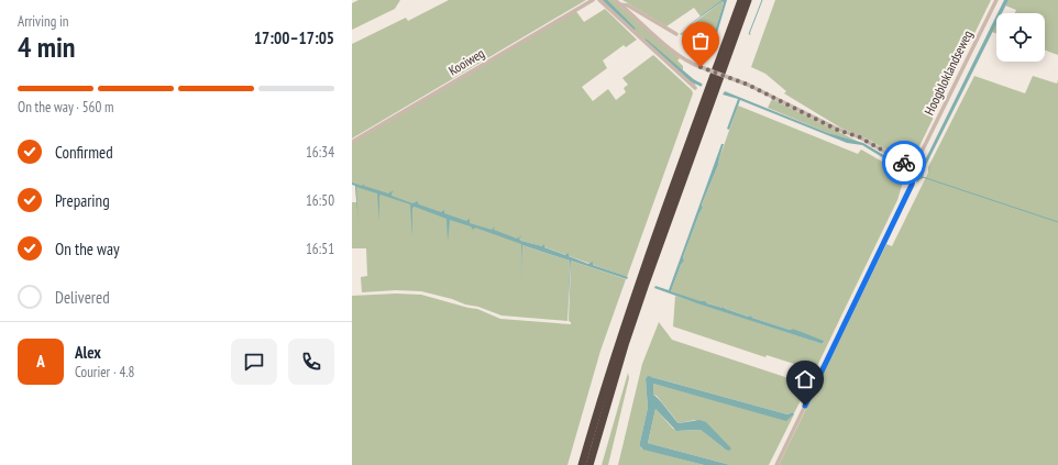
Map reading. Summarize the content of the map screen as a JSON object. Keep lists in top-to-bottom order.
{
  "streets": {
    "street": ["Kooiweg", "Hoogbloklandseweg"]
  },
  "page": {
    "heading": ["4 min", "Arriving in", "17:00–17:05"],
    "panel": ["Alex", "Courier · 4.8"],
    "bar": "On the way · 560 m",
    "list": [
      ["Confirmed", "16:34"],
      ["Preparing", "16:50"],
      ["On the way", "16:51"],
      "Delivered"
    ],
    "round": "A"
  }
}
